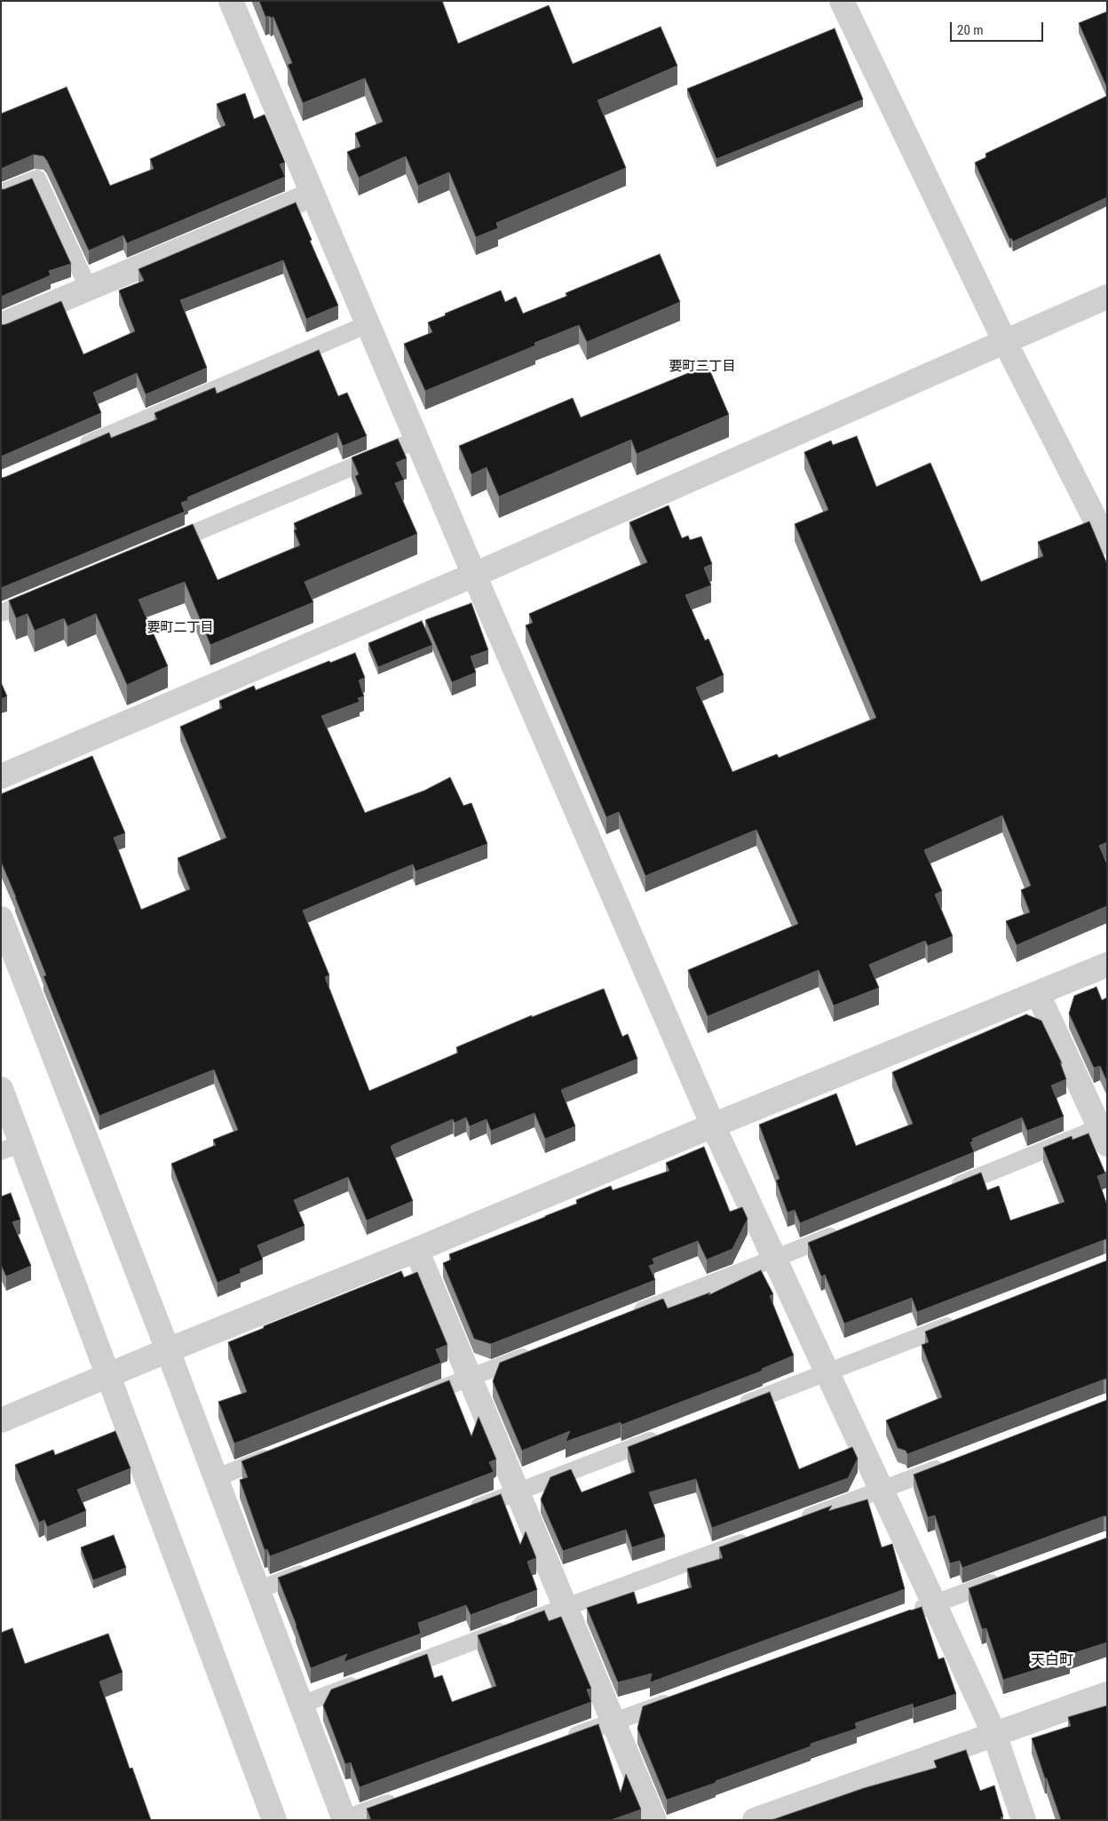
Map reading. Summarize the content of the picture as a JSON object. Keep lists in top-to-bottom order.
{
  "districts": ["要町三丁目", "要町二丁目", "天白町"],
  "scale_bar": "20 m"
}
